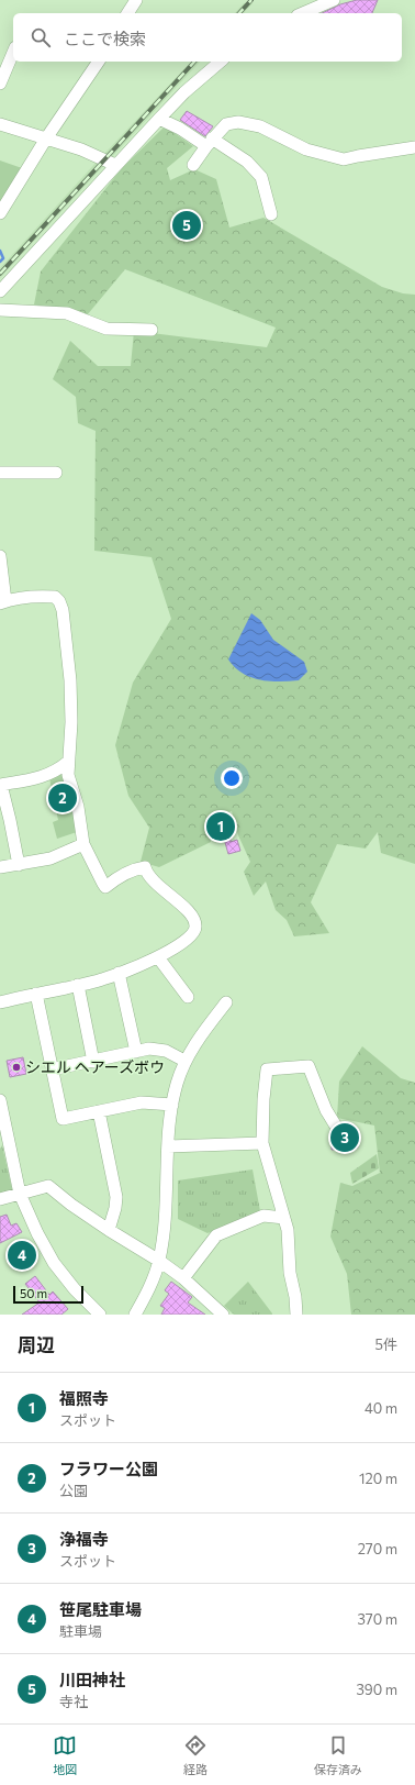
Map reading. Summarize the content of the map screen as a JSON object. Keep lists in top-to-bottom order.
{
  "places": ["シエル ヘアーズボウ"],
  "scale_bar": "50 m",
  "page": {
    "search": "ここで検索",
    "pins": [
      "5",
      "2",
      "1",
      "3",
      "4"
    ],
    "scale": "50 m",
    "heading": ["周辺", "5件"],
    "list": [
      {
        "mark": "1",
        "name": "福照寺",
        "note": "スポット",
        "value": "40 m"
      },
      {
        "mark": "2",
        "name": "フラワー公園",
        "note": "公園",
        "value": "120 m"
      },
      {
        "mark": "3",
        "name": "浄福寺",
        "note": "スポット",
        "value": "270 m"
      },
      {
        "mark": "4",
        "name": "笹尾駐車場",
        "note": "駐車場",
        "value": "370 m"
      },
      {
        "mark": "5",
        "name": "川田神社",
        "note": "寺社",
        "value": "390 m"
      }
    ],
    "nav": ["地図", "経路", "保存済み"]
  }
}
